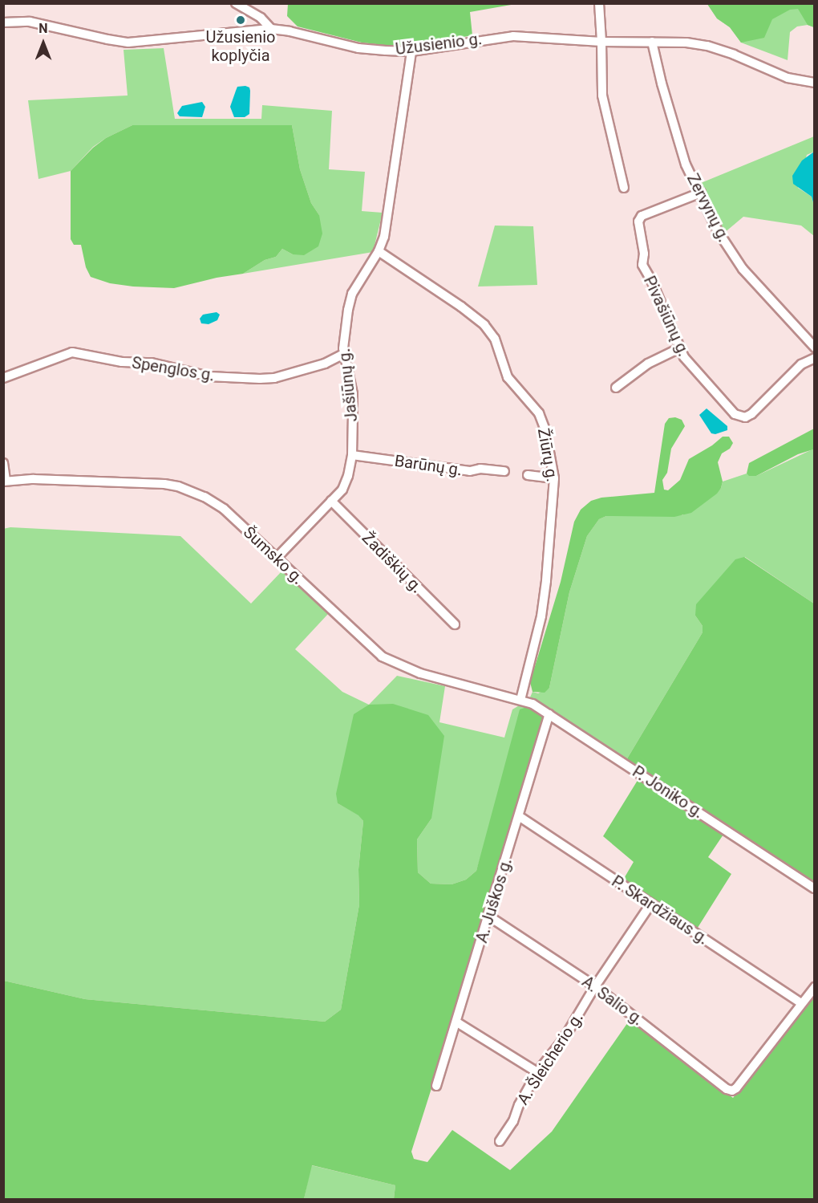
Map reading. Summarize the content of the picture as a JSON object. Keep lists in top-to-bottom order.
{
  "streets": {
    "street": [
      "Užusienio g.",
      "Zervynų g.",
      "Pivašiūnų g.",
      "Spenglos g.",
      "Jašiūnų g.",
      "Žiūrų g.",
      "Barūnų g.",
      "Šumsko g.",
      "Žadiškių g.",
      "P. Joniko g.",
      "A. Juškos g.",
      "P. Skardžiaus g.",
      "A. Salio g.",
      "A. Šleicherio g."
    ]
  },
  "crossings": [
    ["Užusienio g.", "Zervynų g."],
    ["Užusienio g.", "Jašiūnų g."],
    ["Zervynų g.", "Pivašiūnų g."],
    ["Spenglos g.", "Jašiūnų g."],
    ["Jašiūnų g.", "Žiūrų g."],
    ["Jašiūnų g.", "Barūnų g."],
    ["Jašiūnų g.", "Šumsko g."],
    ["Jašiūnų g.", "Žadiškių g."],
    ["Žiūrų g.", "Šumsko g."],
    ["Žiūrų g.", "P. Joniko g."],
    ["Šumsko g.", "P. Joniko g."],
    ["P. Joniko g.", "A. Juškos g."],
    ["A. Juškos g.", "P. Skardžiaus g."],
    ["A. Juškos g.", "A. Salio g."],
    ["P. Skardžiaus g.", "A. Salio g."],
    ["P. Skardžiaus g.", "A. Šleicherio g."],
    ["A. Salio g.", "A. Šleicherio g."]
  ],
  "places": ["Užusienio koplyčia"],
  "north": "top"
}
